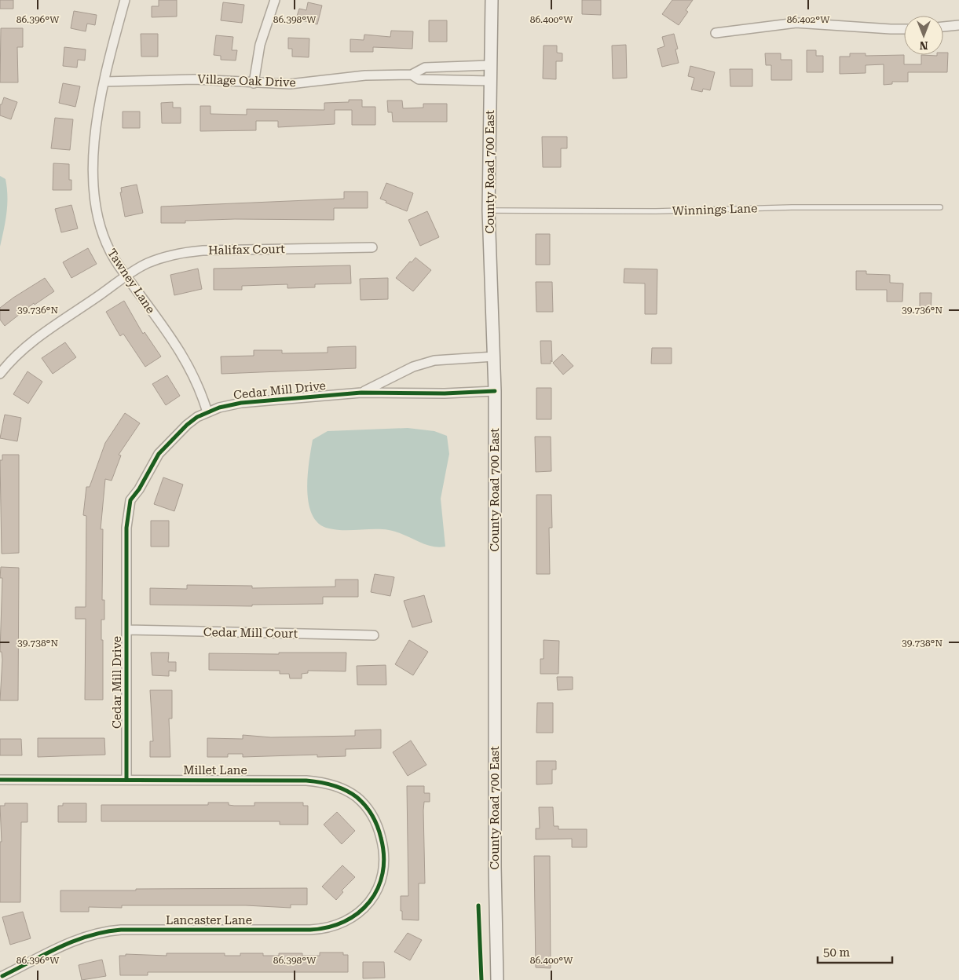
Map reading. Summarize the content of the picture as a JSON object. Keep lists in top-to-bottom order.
{
  "streets": {
    "main road": ["County Road 700 East"],
    "street": [
      "Village Oak Drive",
      "Halifax Court",
      "Tawney Lane",
      "Cedar Mill Drive",
      "Cedar Mill Court",
      "Millet Lane",
      "Lancaster Lane"
    ],
    "lane": ["Winnings Lane"]
  },
  "crossings": [
    ["Village Oak Drive", "County Road 700 East"],
    ["Village Oak Drive", "Tawney Lane"],
    ["County Road 700 East", "Winnings Lane"],
    ["County Road 700 East", "Cedar Mill Drive"],
    ["Halifax Court", "Tawney Lane"],
    ["Tawney Lane", "Cedar Mill Drive"],
    ["Cedar Mill Drive", "Cedar Mill Court"],
    ["Cedar Mill Drive", "Millet Lane"],
    ["Millet Lane", "Lancaster Lane"]
  ],
  "scale_bar": "50 m",
  "north": "bottom",
  "coordinates": [
    "86.396°W",
    "86.398°W",
    "86.400°W",
    "86.402°W",
    "39.736°N",
    "39.738°N"
  ]
}
